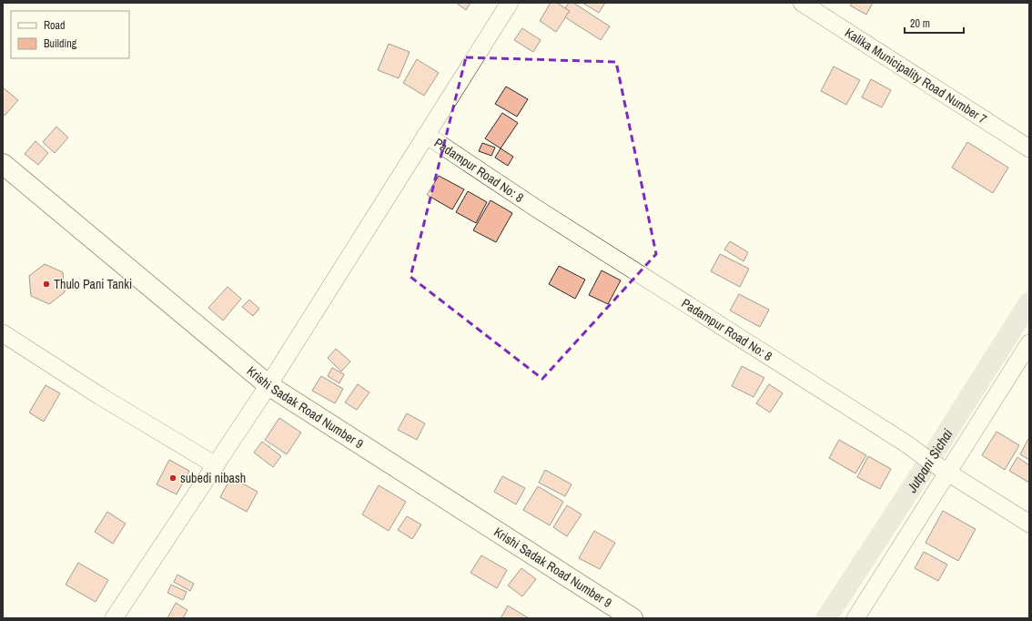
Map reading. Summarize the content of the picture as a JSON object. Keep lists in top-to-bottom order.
{
  "streets": {
    "street": ["Kalika Municipality Road Number 7", "Padampur Road No: 8", "Krishi Sadak Road Number 9"]
  },
  "water": ["Jutpani Sichai"],
  "places": ["Thulo Pani Tanki", "subedi nibash"],
  "legend": ["Road", "Building"],
  "scale_bar": "20 m"
}
